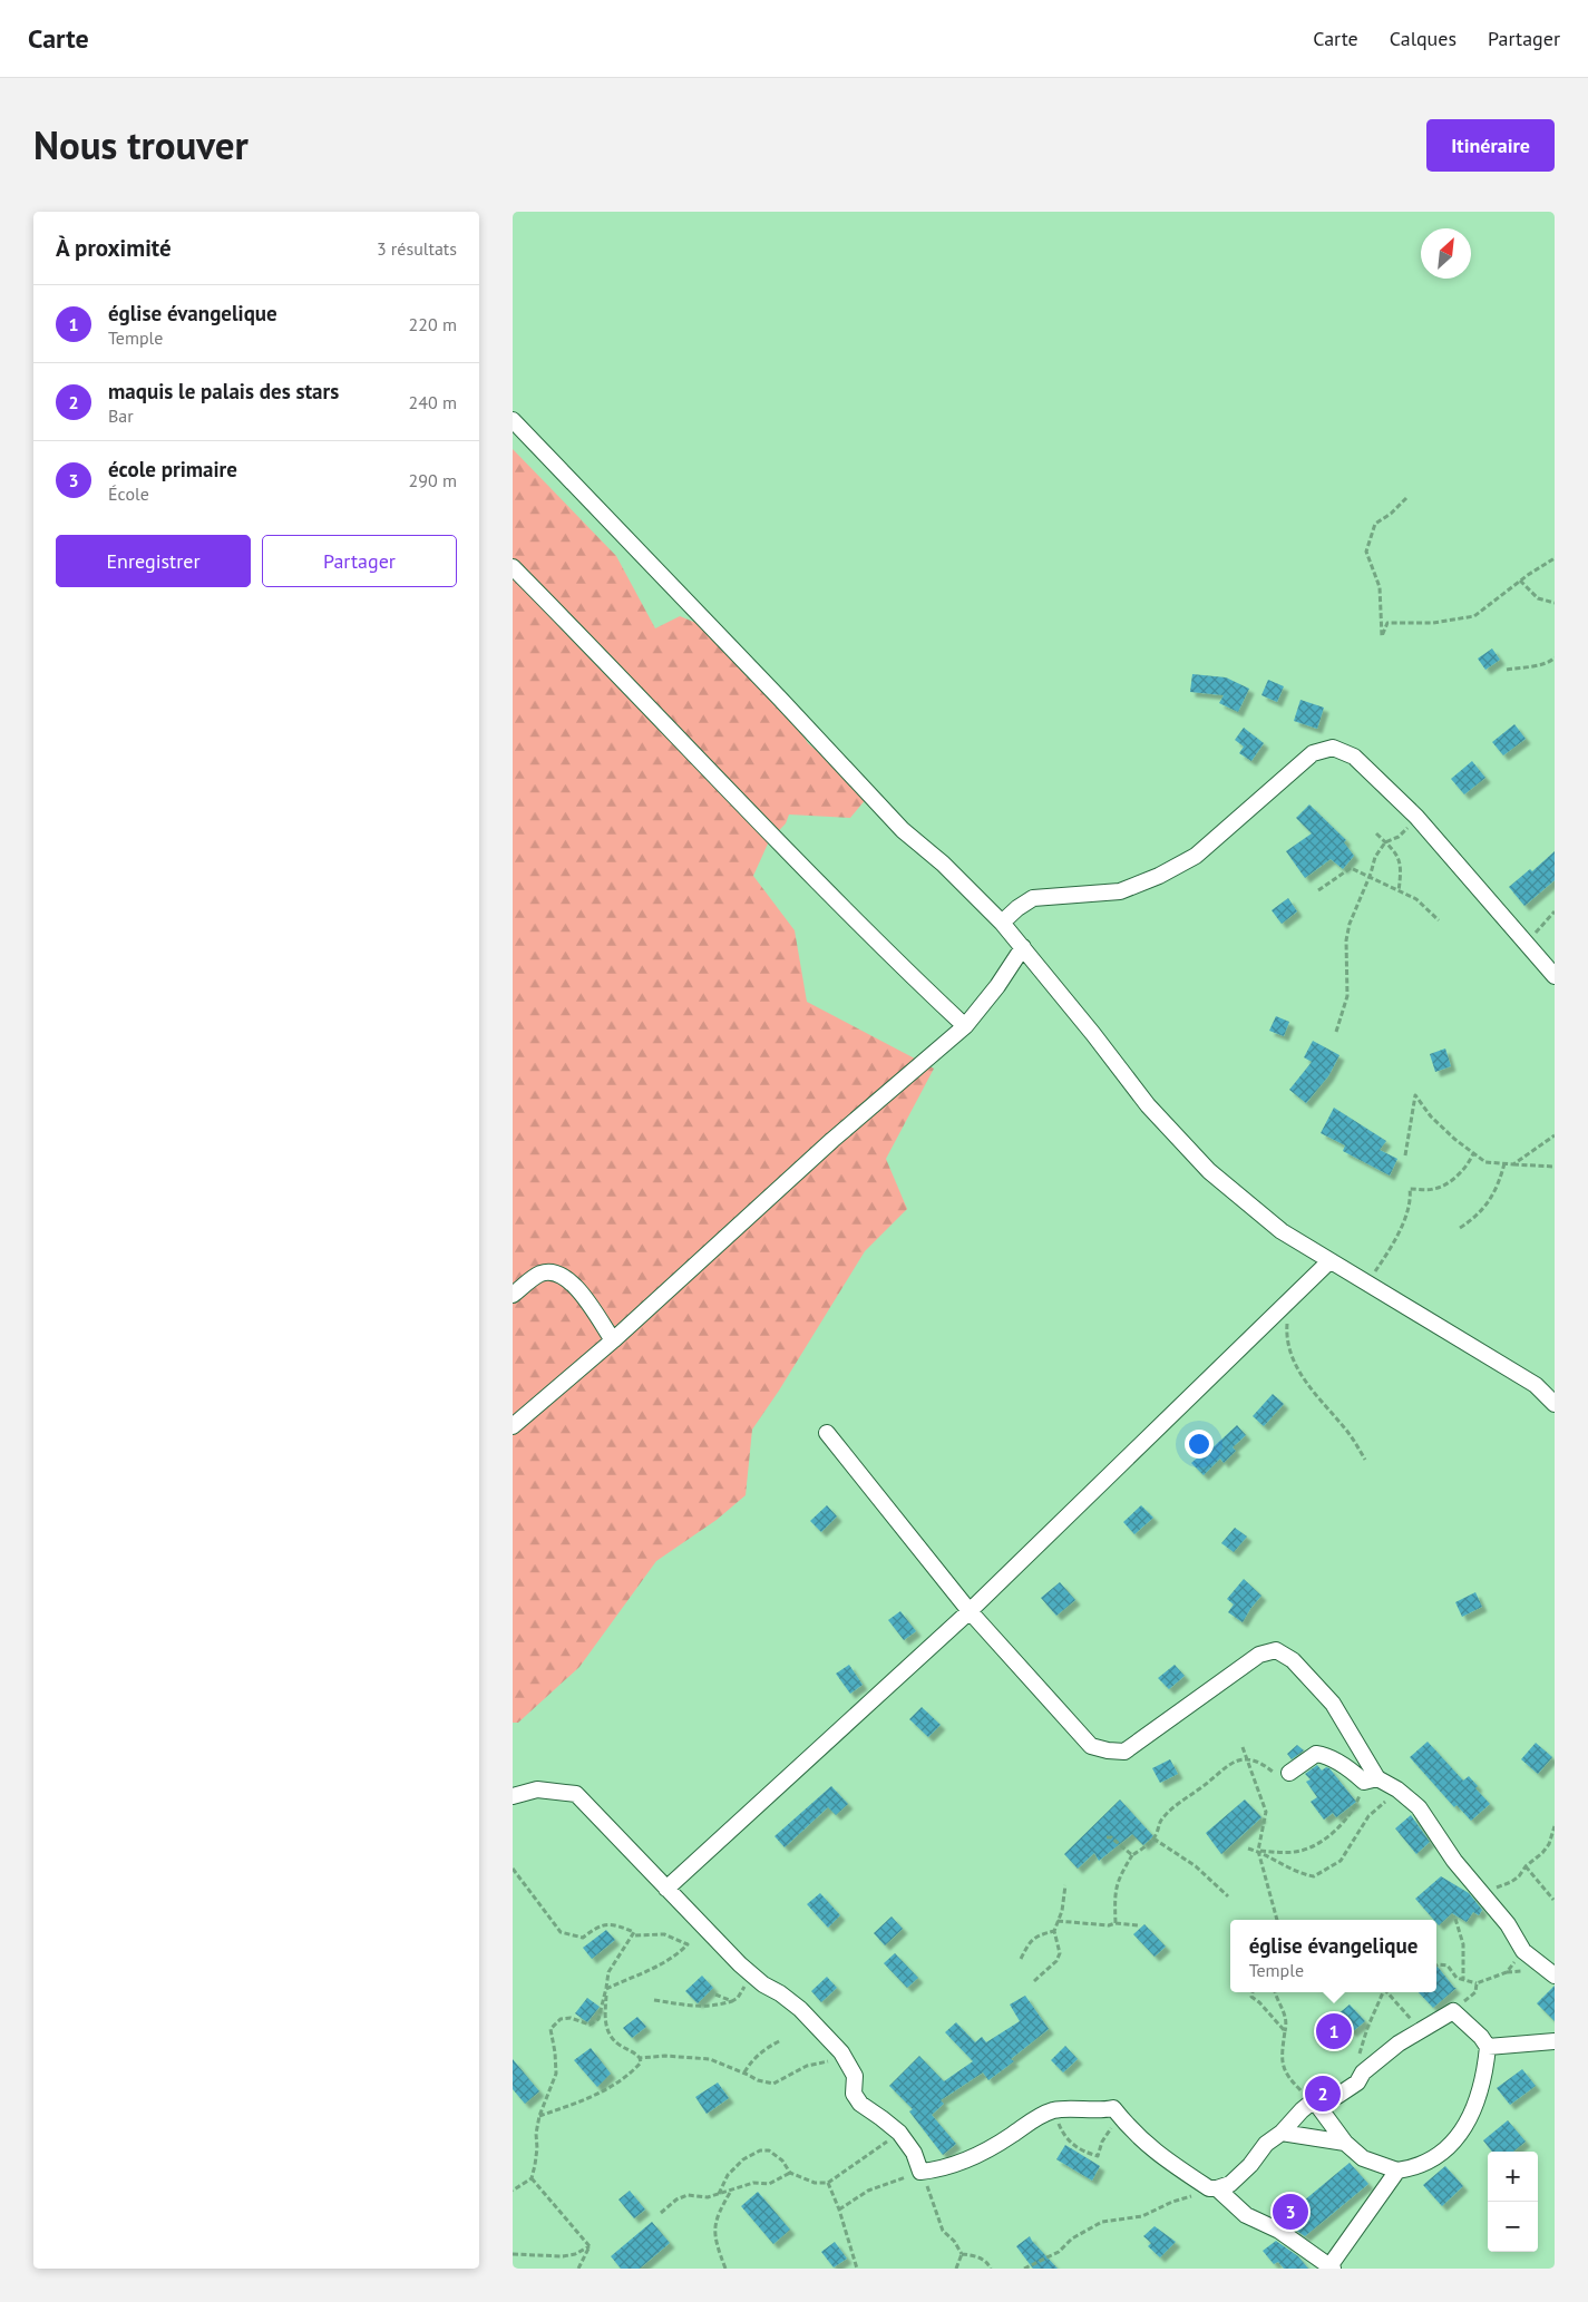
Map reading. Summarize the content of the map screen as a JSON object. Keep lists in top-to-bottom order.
{
  "north": "top right",
  "page": {
    "header": "Carte",
    "nav": ["Carte", "Calques", "Partager"],
    "title": "Nous trouver",
    "buttons": [
      "Itinéraire",
      ["Enregistrer", "Partager"]
    ],
    "heading": ["À proximité", "3 résultats"],
    "list": [
      {
        "mark": "1",
        "name": "église évangelique",
        "note": "Temple",
        "value": "220 m"
      },
      {
        "mark": "2",
        "name": "maquis le palais des stars",
        "note": "Bar",
        "value": "240 m"
      },
      {
        "mark": "3",
        "name": "école primaire",
        "note": "École",
        "value": "290 m"
      }
    ],
    "popup": ["église évangelique", "Temple"],
    "pins": ["1", "2", "3"],
    "map_buttons": ["+", "−"]
  }
}
